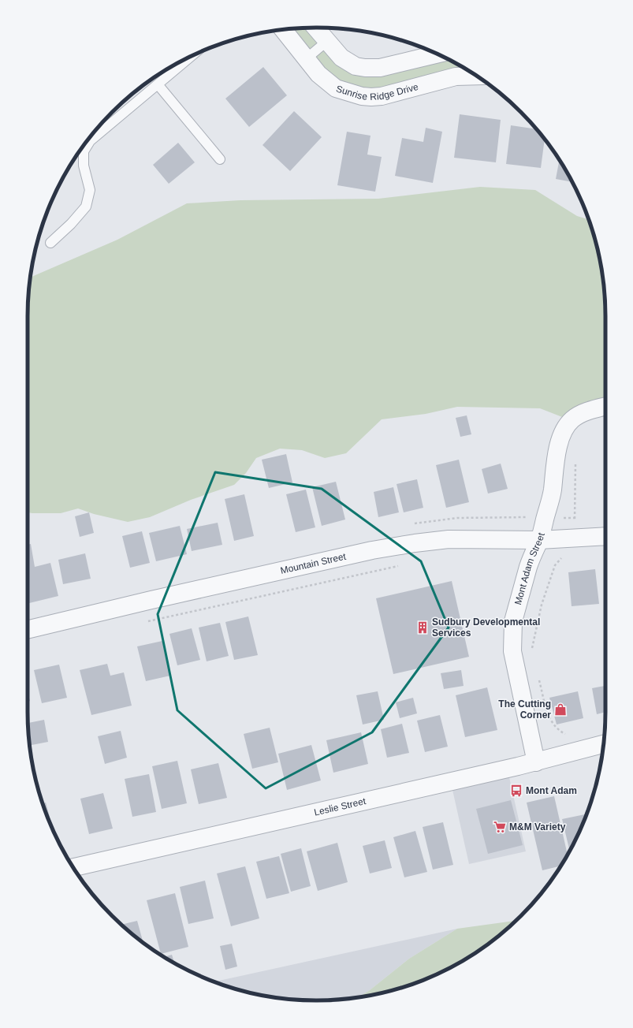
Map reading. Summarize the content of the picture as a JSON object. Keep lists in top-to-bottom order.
{
  "streets": {
    "street": [
      "Sunrise Ridge Drive",
      "Mountain Street",
      "Mont Adam Street",
      "Leslie Street"
    ]
  },
  "crossings": [
    ["Mountain Street", "Mont Adam Street"],
    ["Mont Adam Street", "Leslie Street"]
  ],
  "places": {
    "building": ["Sudbury Developmental Services"],
    "shop": ["The Cutting Corner"],
    "bus stop": ["Mont Adam"],
    "supermarket": ["M&M Variety"]
  }
}
